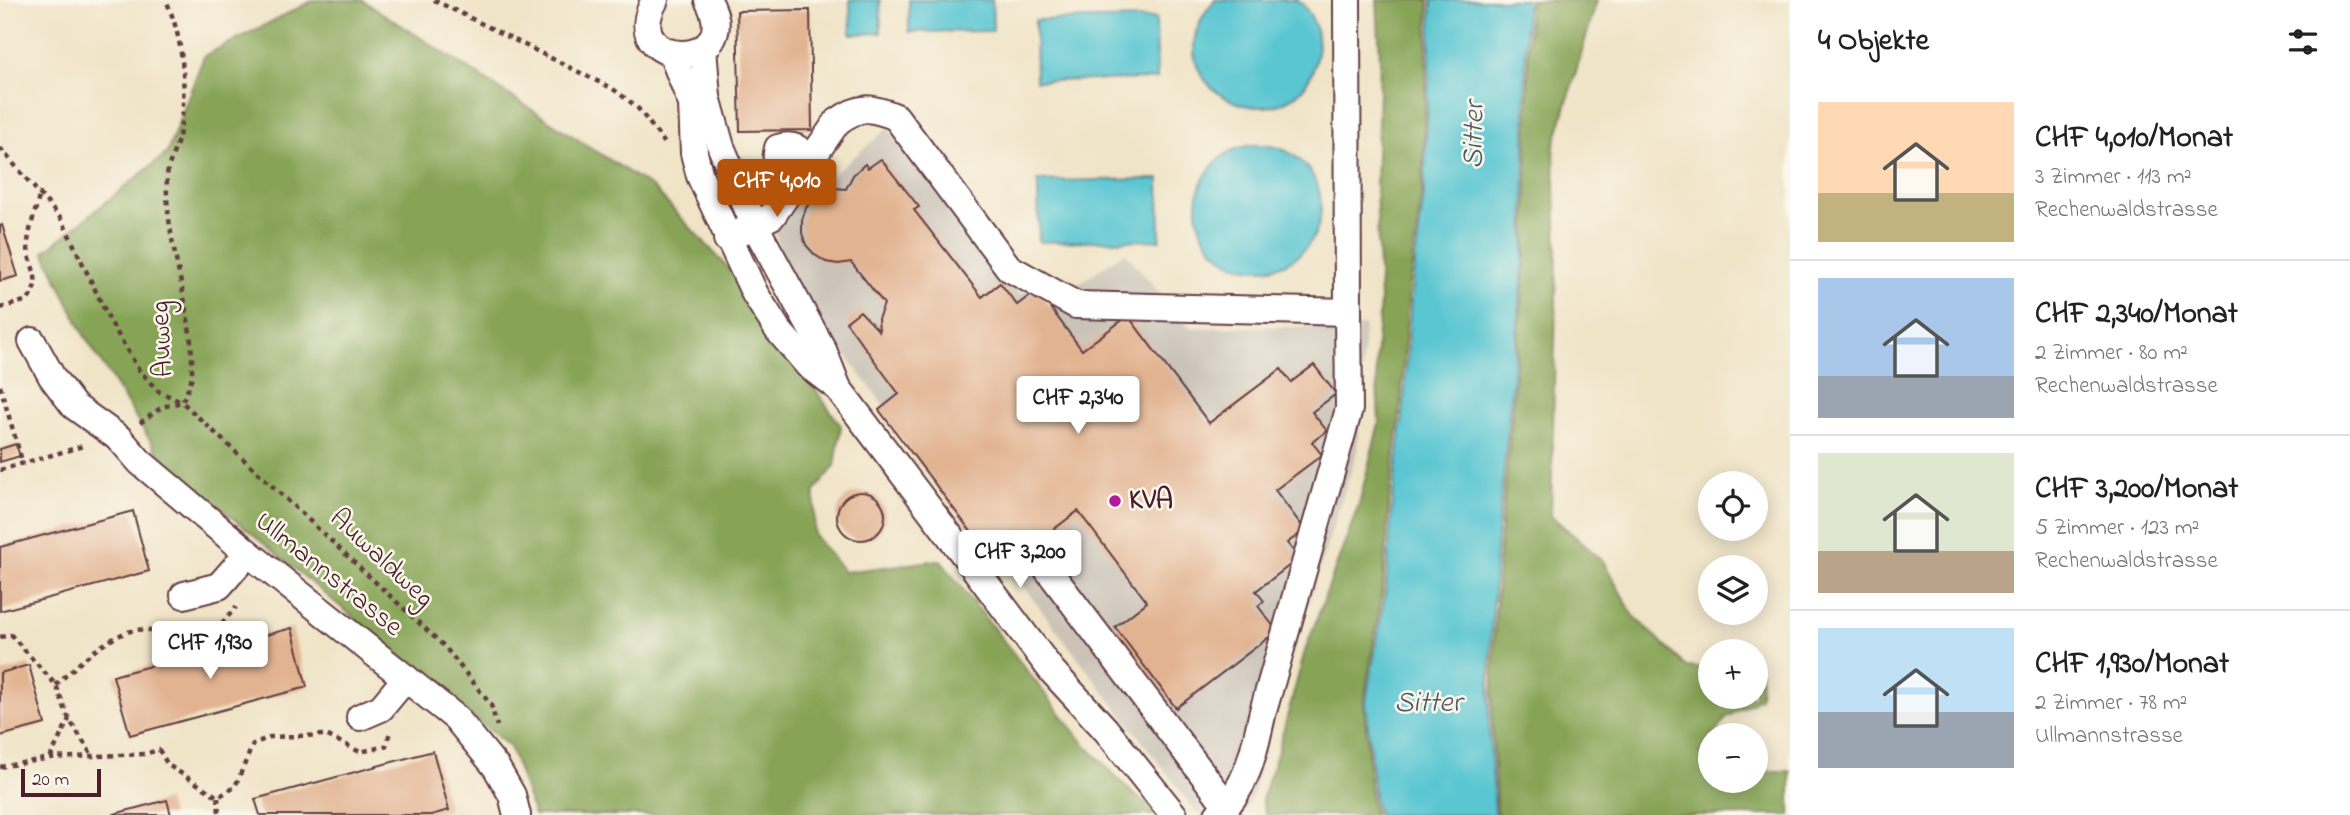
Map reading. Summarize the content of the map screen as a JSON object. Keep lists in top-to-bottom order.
{
  "streets": {
    "street": ["Ullmannstrasse"],
    "path": ["Auweg", "Auwaldweg"]
  },
  "crossings": [
    ["Auweg", "Auwaldweg"],
    ["Auwaldweg", "Ullmannstrasse"]
  ],
  "water": ["Sitter"],
  "places": ["KVA"],
  "scale_bar": "20 m",
  "page": {
    "heading": "4 Objekte",
    "list": [
      {
        "name": "CHF 4,010/Monat",
        "note": "3 Zimmer · 113 m² · Rechenwaldstrasse"
      },
      {
        "name": "CHF 2,340/Monat",
        "note": "2 Zimmer · 80 m² · Rechenwaldstrasse"
      },
      {
        "name": "CHF 3,200/Monat",
        "note": "5 Zimmer · 123 m² · Rechenwaldstrasse"
      },
      {
        "name": "CHF 1,930/Monat",
        "note": "2 Zimmer · 78 m² · Ullmannstrasse"
      }
    ],
    "price": [
      "CHF 4,010",
      "CHF 2,340",
      "CHF 3,200",
      "CHF 1,930"
    ],
    "map_buttons": ["+", "−"],
    "scale": "20 m"
  }
}
